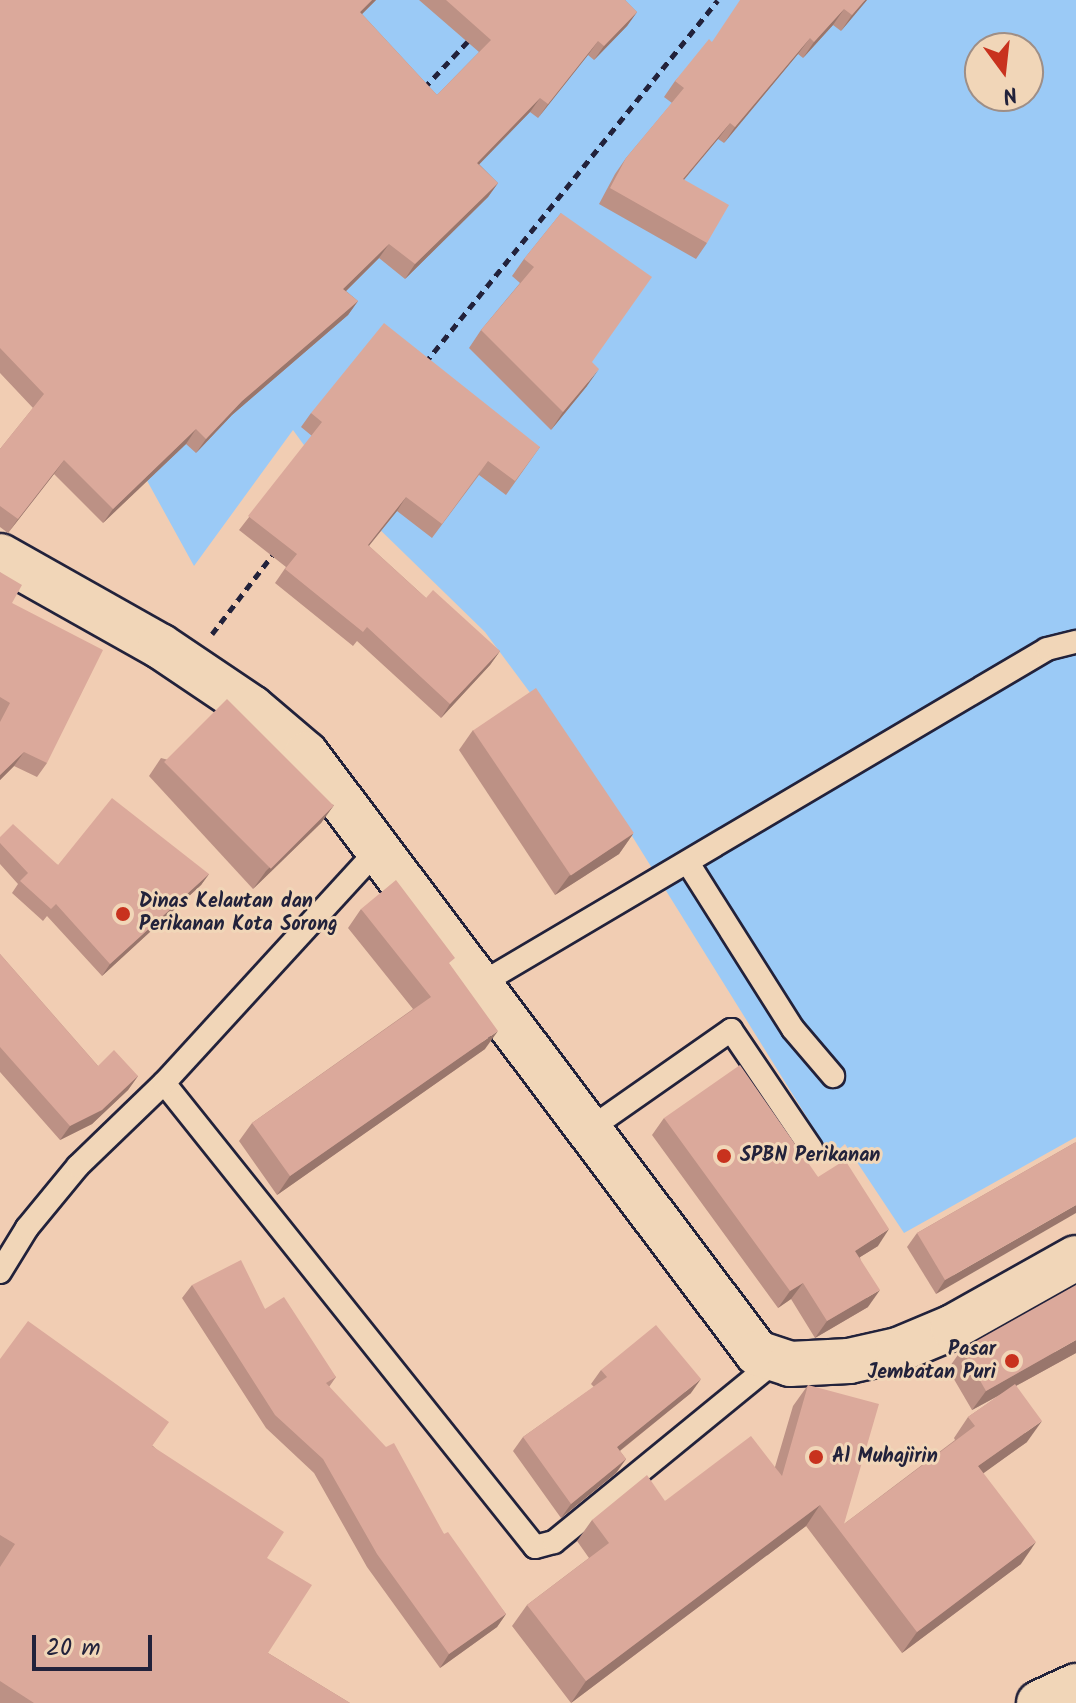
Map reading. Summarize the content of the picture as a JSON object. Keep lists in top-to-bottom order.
{
  "places": [
    "Dinas Kelautan dan Perikanan Kota Sorong",
    "SPBN Perikanan",
    "Pasar Jembatan Puri",
    "Al Muhajirin"
  ],
  "scale_bar": "20 m",
  "north": "bottom"
}
